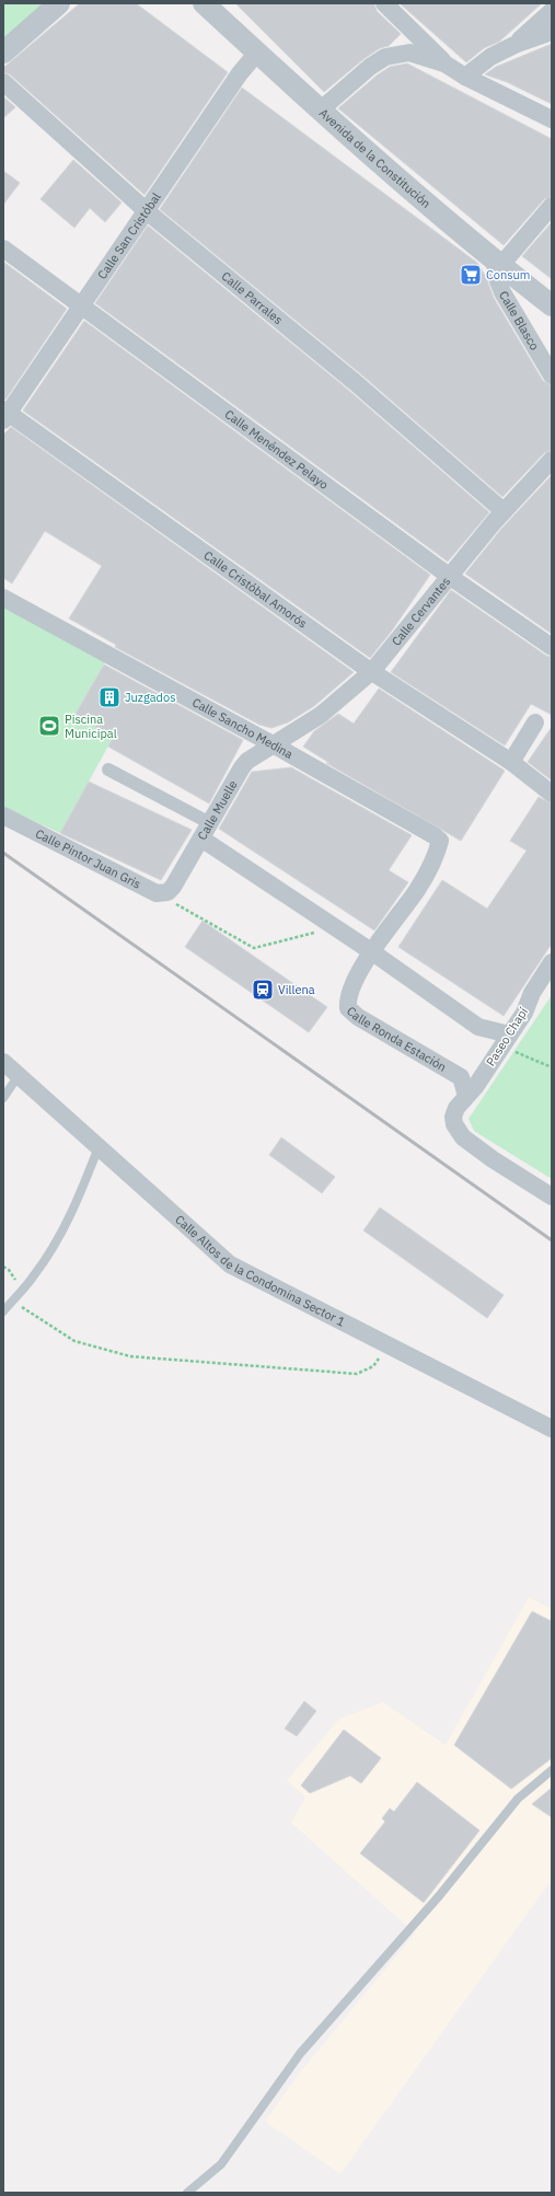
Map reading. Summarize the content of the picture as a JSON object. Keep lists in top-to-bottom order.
{
  "streets": {
    "street": [
      "Avenida de la Constitución",
      "Calle San Cristóbal",
      "Calle Parrales",
      "Calle Blasco",
      "Calle Menéndez Pelayo",
      "Calle Cristóbal Amorós",
      "Calle Cervantes",
      "Calle Sancho Medina",
      "Calle Muelle",
      "Calle Pintor Juan Gris",
      "Calle Ronda Estación",
      "Paseo Chapí",
      "Calle Altos de la Condomina Sector 1"
    ]
  },
  "crossings": [
    ["Avenida de la Constitución", "Calle San Cristóbal"],
    ["Avenida de la Constitución", "Calle Blasco"],
    ["Calle San Cristóbal", "Calle Parrales"],
    ["Calle San Cristóbal", "Calle Menéndez Pelayo"],
    ["Calle San Cristóbal", "Calle Cristóbal Amorós"],
    ["Calle Parrales", "Calle Cervantes"],
    ["Calle Menéndez Pelayo", "Calle Cervantes"],
    ["Calle Cristóbal Amorós", "Calle Cervantes"],
    ["Calle Cervantes", "Calle Sancho Medina"],
    ["Calle Cervantes", "Calle Muelle"],
    ["Calle Sancho Medina", "Calle Muelle"],
    ["Calle Sancho Medina", "Calle Ronda Estación"],
    ["Calle Muelle", "Calle Pintor Juan Gris"],
    ["Calle Ronda Estación", "Paseo Chapí"]
  ],
  "places": {
    "supermarket": ["Consum"],
    "building": ["Juzgados"],
    "sports": ["Piscina Municipal"],
    "station": ["Villena"]
  }
}
